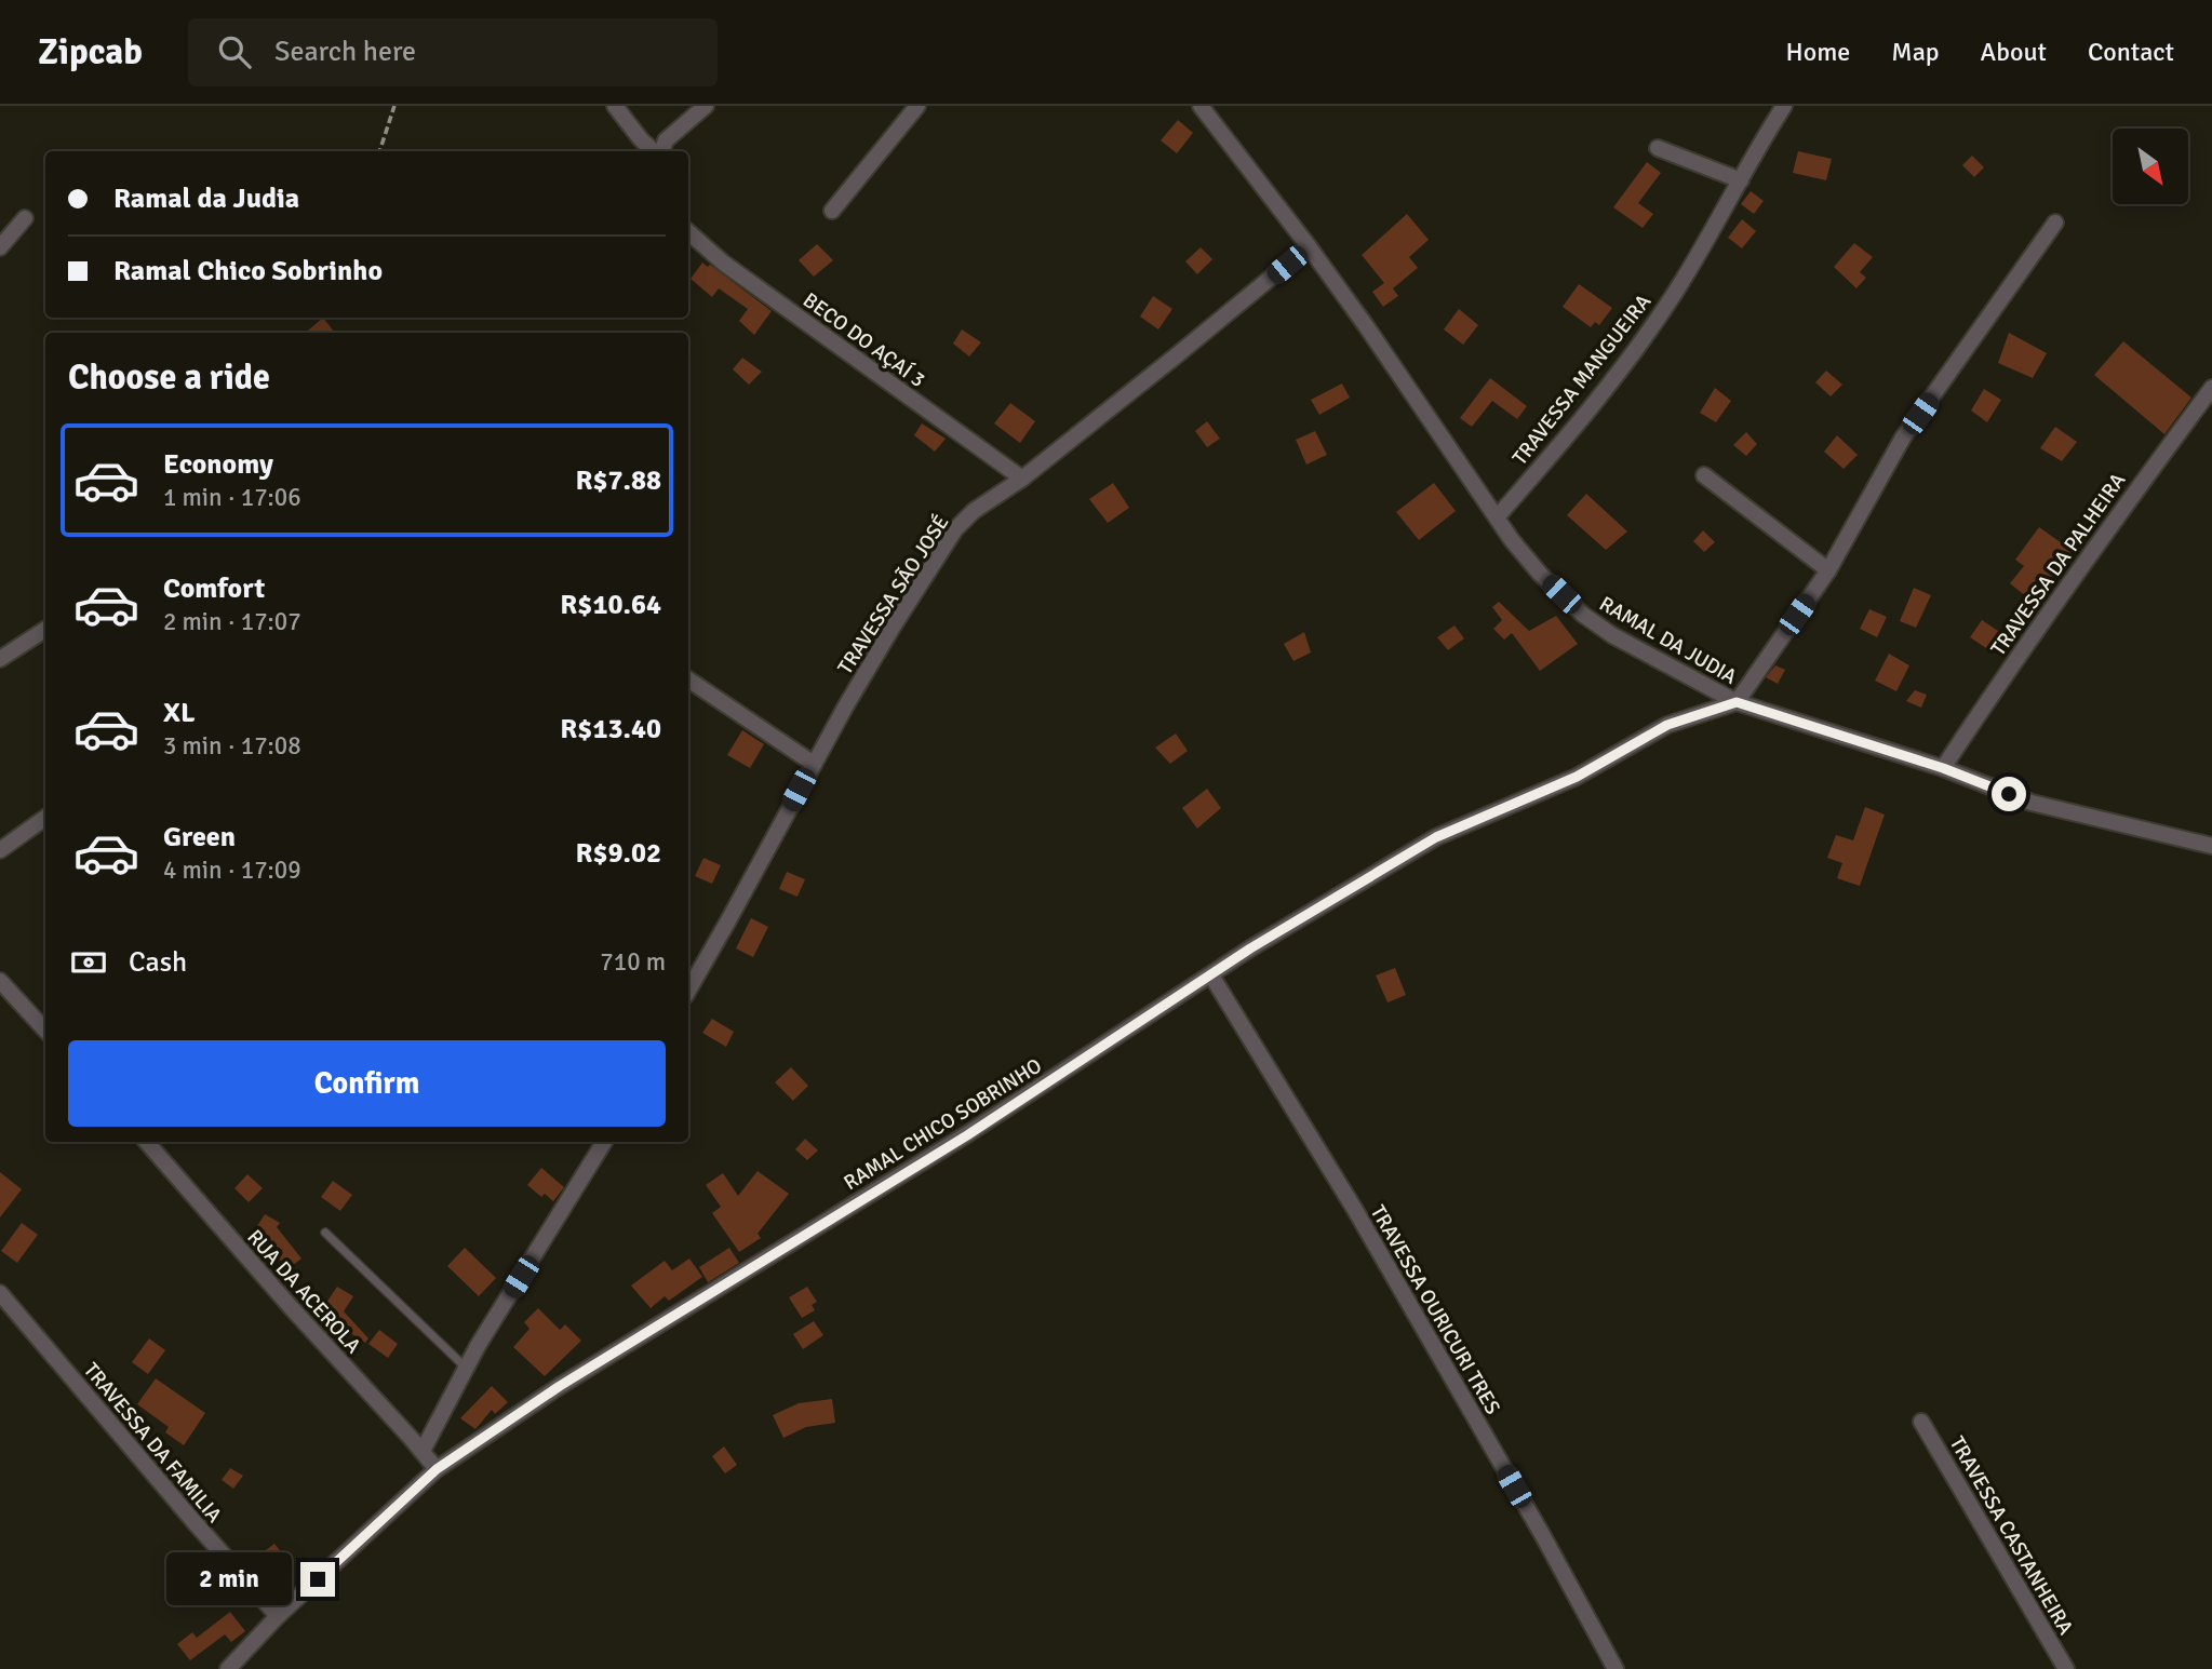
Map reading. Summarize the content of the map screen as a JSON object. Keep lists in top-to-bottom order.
{
  "streets": {
    "street": [
      "BECO DO AÇAÍ 3",
      "TRAVESSA MANGUEIRA",
      "TRAVESSA DA PALHEIRA",
      "TRAVESSA SÃO JOSÉ",
      "RAMAL DA JUDIA",
      "RAMAL CHICO SOBRINHO",
      "RUA DA ACEROLA",
      "TRAVESSA OURICURI TRES",
      "TRAVESSA DA FAMILIA",
      "TRAVESSA CASTANHEIRA"
    ]
  },
  "crossings": [
    ["BECO DO AÇAÍ 3", "TRAVESSA SÃO JOSÉ"],
    ["TRAVESSA MANGUEIRA", "RAMAL DA JUDIA"],
    ["TRAVESSA DA PALHEIRA", "RAMAL DA JUDIA"],
    ["TRAVESSA SÃO JOSÉ", "RAMAL DA JUDIA"],
    ["RAMAL DA JUDIA", "RAMAL CHICO SOBRINHO"],
    ["RAMAL CHICO SOBRINHO", "RUA DA ACEROLA"],
    ["RAMAL CHICO SOBRINHO", "TRAVESSA OURICURI TRES"],
    ["RAMAL CHICO SOBRINHO", "TRAVESSA DA FAMILIA"]
  ],
  "north": "bottom right",
  "page": {
    "header": "Zipcab",
    "search": "Search here",
    "nav": [
      "Home",
      "Map",
      "About",
      "Contact"
    ],
    "banner": ["Ramal da Judia", "Ramal Chico Sobrinho"],
    "heading": "Choose a ride",
    "list": [
      {
        "name": "Economy",
        "note": "1 min · 17:06",
        "value": "R$7.88"
      },
      {
        "name": "Comfort",
        "note": "2 min · 17:07",
        "value": "R$10.64"
      },
      {
        "name": "XL",
        "note": "3 min · 17:08",
        "value": "R$13.40"
      },
      {
        "name": "Green",
        "note": "4 min · 17:09",
        "value": "R$9.02"
      }
    ],
    "pay": ["Cash", "710 m"],
    "buttons": "Confirm",
    "bubble": "2 min"
  }
}
